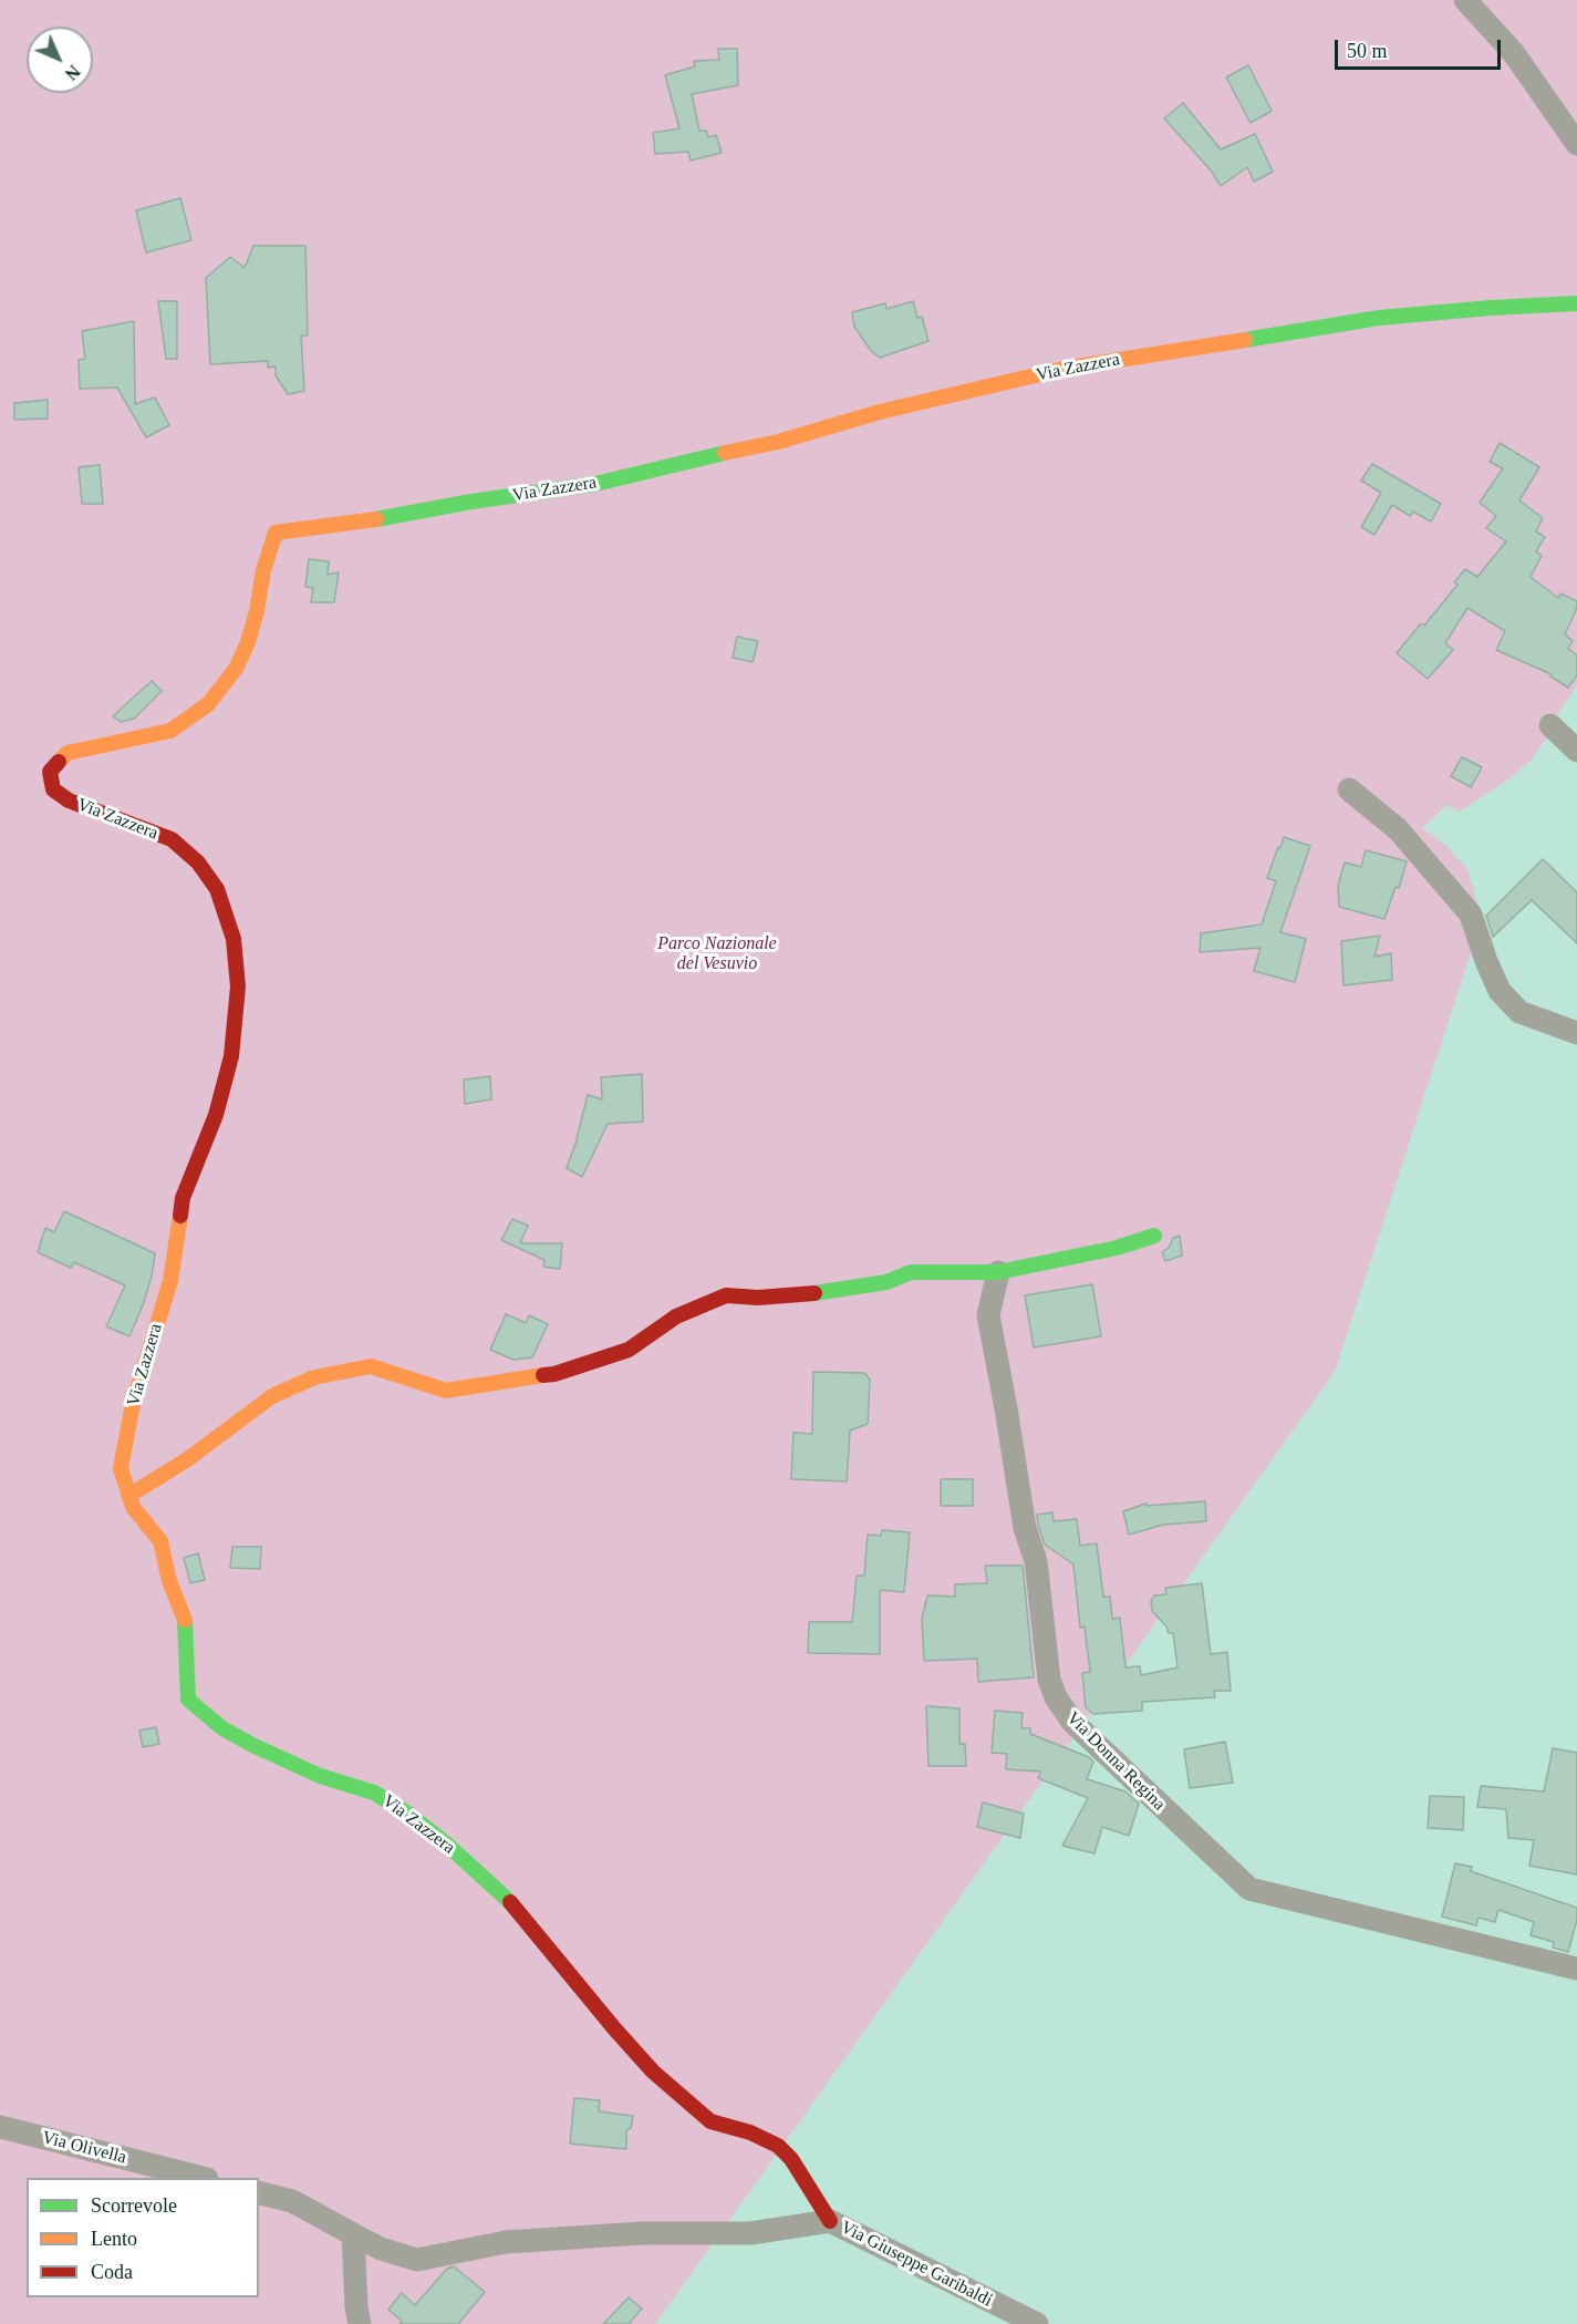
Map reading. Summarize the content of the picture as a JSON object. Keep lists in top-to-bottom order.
{
  "streets": {
    "street": [
      "Via Zazzera",
      "Via Donna Regina",
      "Via Olivella",
      "Via Giuseppe Garibaldi"
    ]
  },
  "crossings": [
    ["Via Zazzera", "Via Giuseppe Garibaldi"]
  ],
  "parks": ["Parco Nazionale del Vesuvio"],
  "legend": ["Scorrevole", "Lento", "Coda"],
  "scale_bar": "50 m",
  "north": "bottom right"
}
